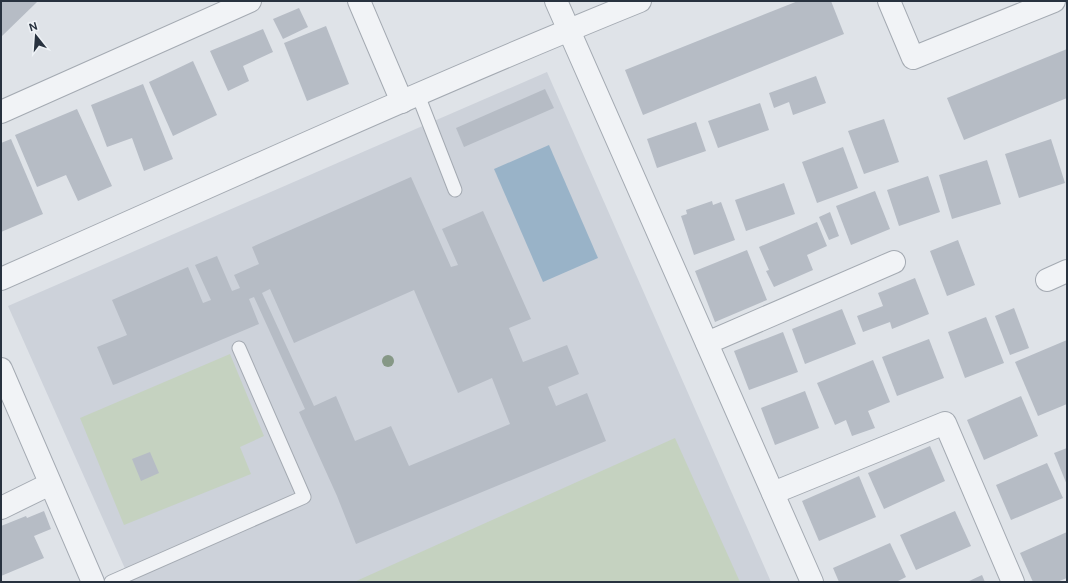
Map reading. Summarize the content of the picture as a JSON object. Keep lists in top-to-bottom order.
{
  "north": "top"
}
